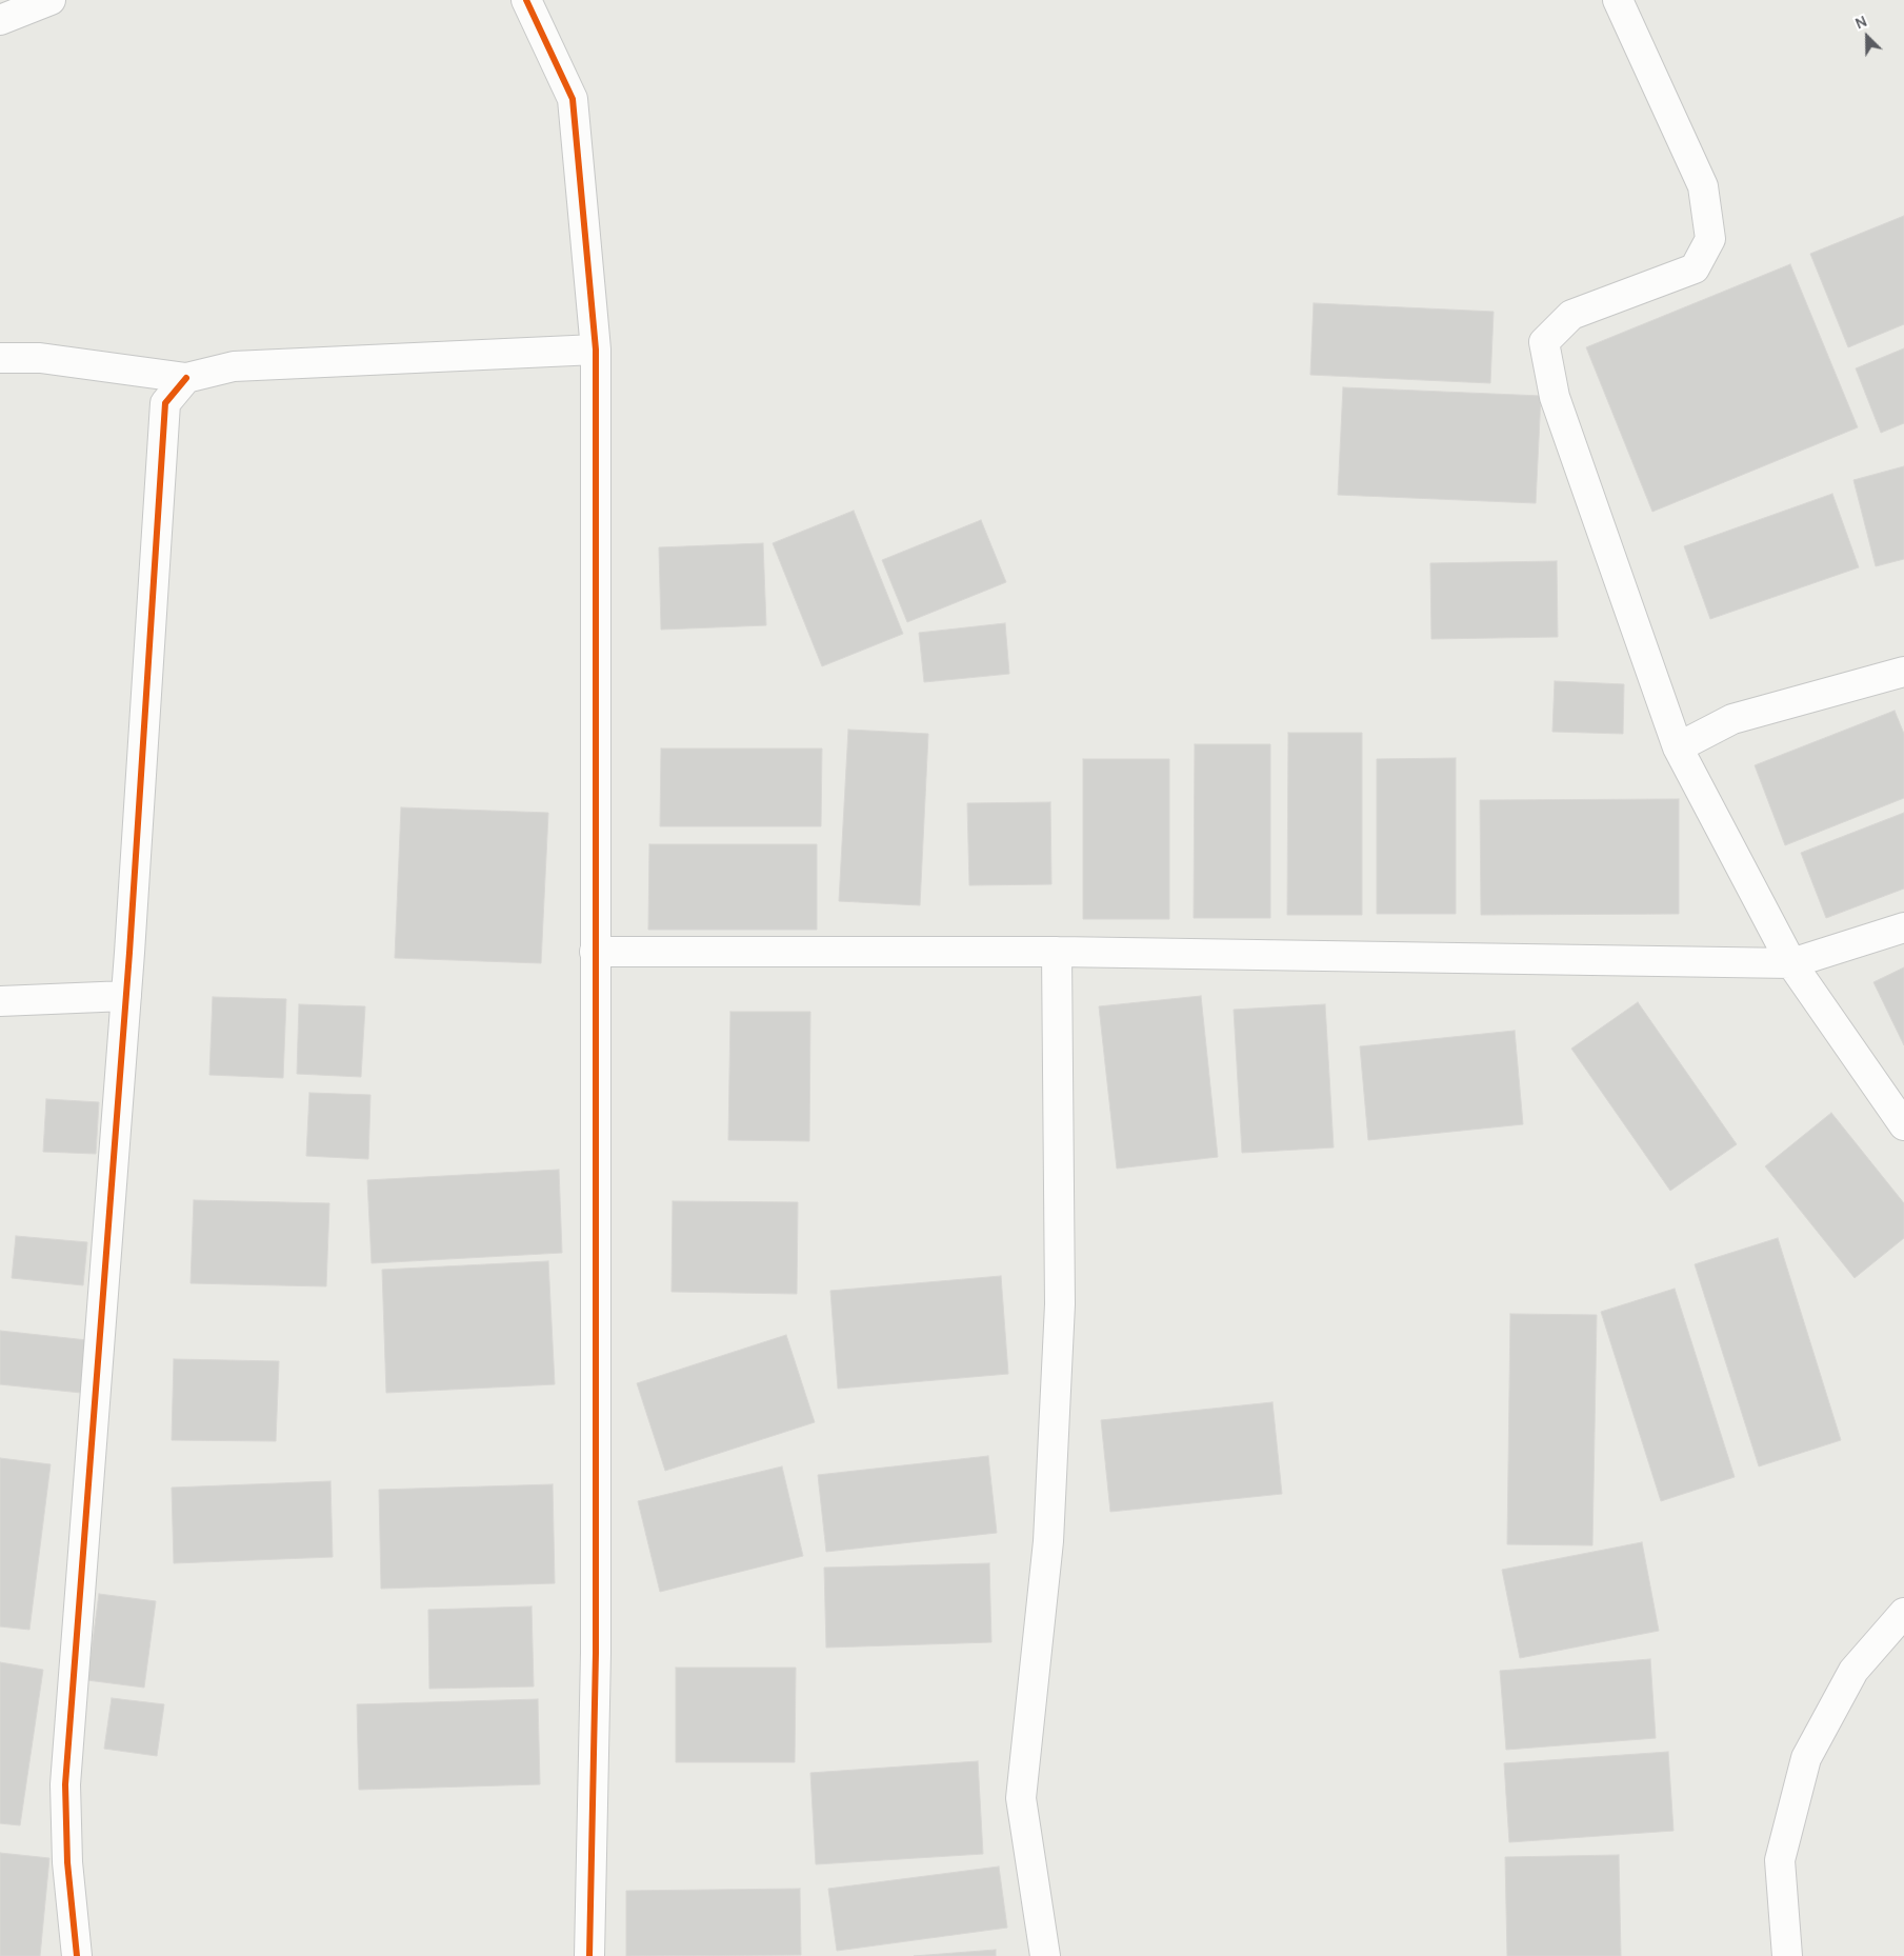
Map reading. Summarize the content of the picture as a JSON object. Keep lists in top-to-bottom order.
{
  "north": "top left"
}
